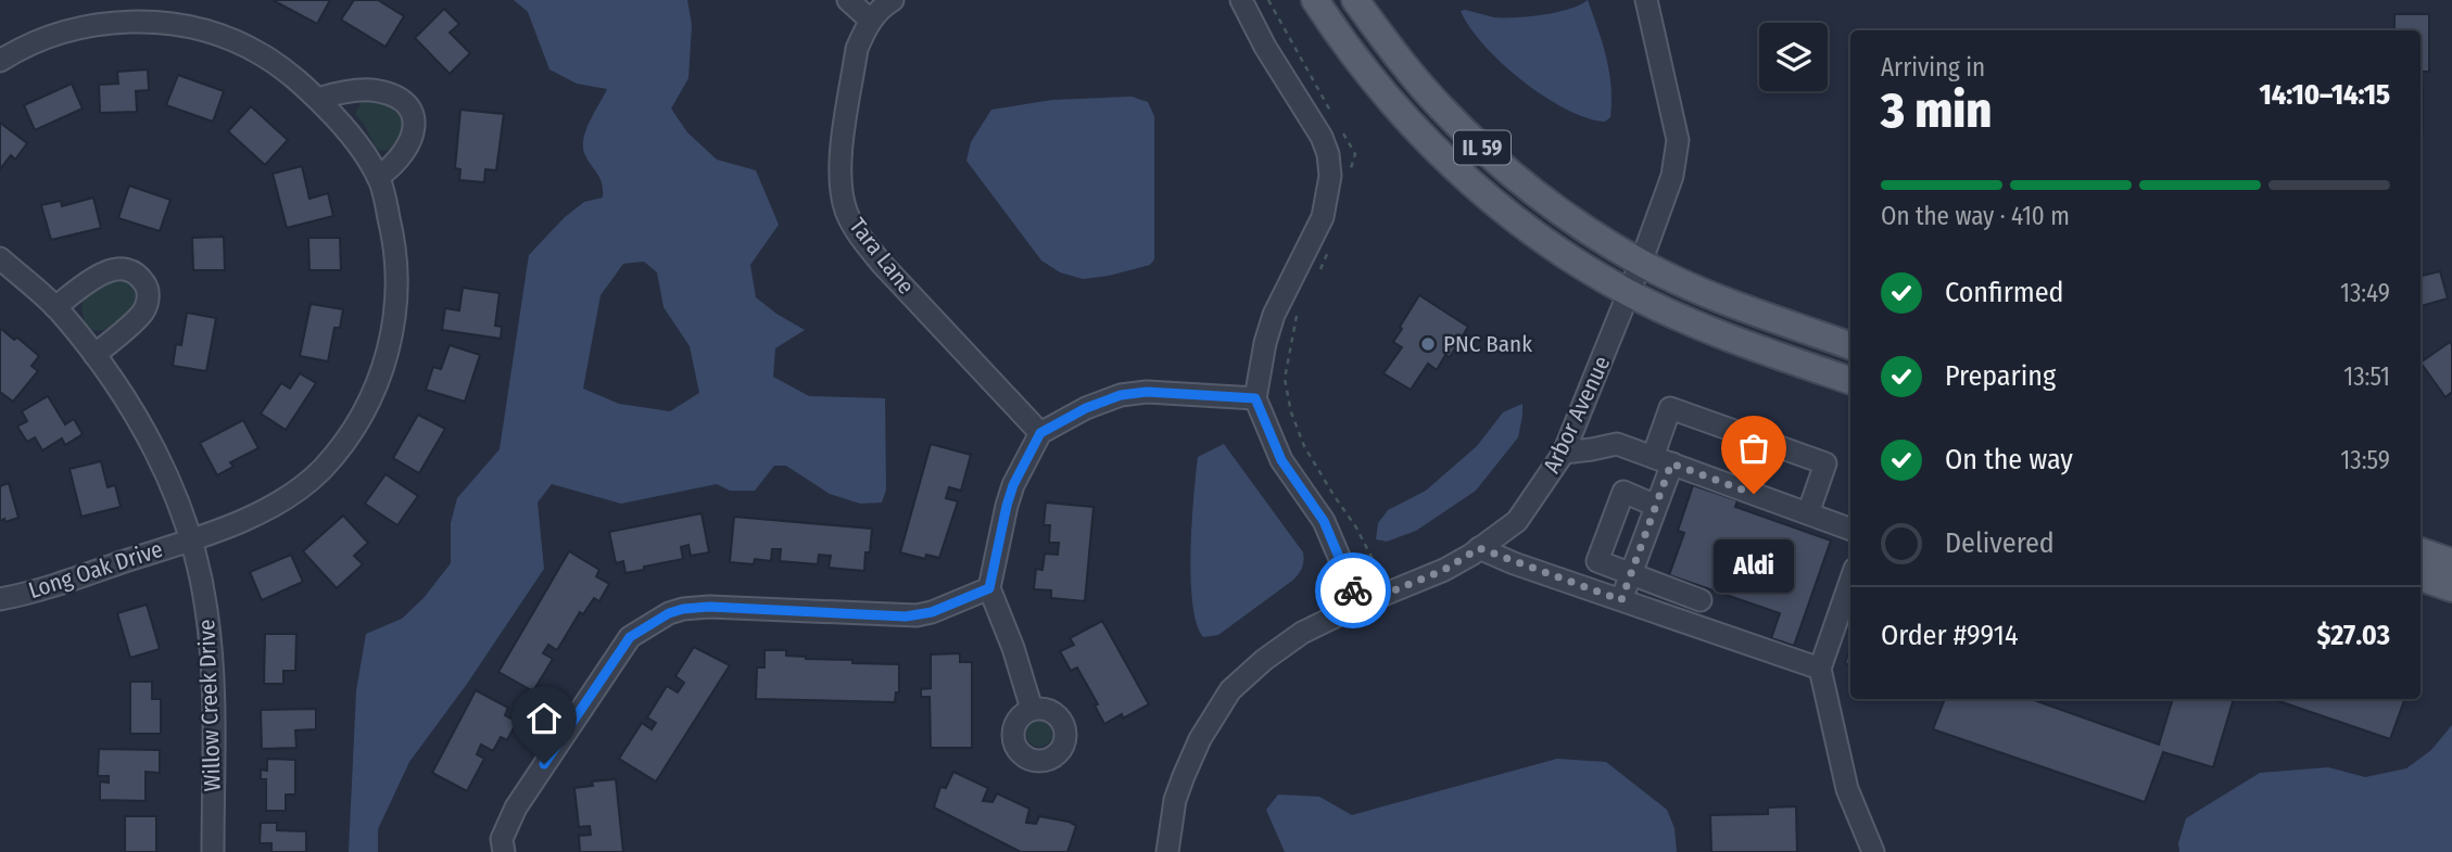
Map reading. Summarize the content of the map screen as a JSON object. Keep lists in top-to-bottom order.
{
  "streets": {
    "main road": ["IL 59"],
    "street": [
      "Tara Lane",
      "Arbor Avenue",
      "Long Oak Drive",
      "Willow Creek Drive"
    ]
  },
  "crossings": [
    ["IL 59", "Arbor Avenue"],
    ["Long Oak Drive", "Willow Creek Drive"]
  ],
  "places": ["PNC Bank", "Aldi"],
  "page": {
    "heading": ["3 min", "Arriving in", "14:10–14:15"],
    "panel": ["Order #9914", "$27.03"],
    "bar": "On the way · 410 m",
    "list": [
      ["Confirmed", "13:49"],
      ["Preparing", "13:51"],
      ["On the way", "13:59"],
      "Delivered"
    ],
    "bubble": "Aldi"
  }
}
